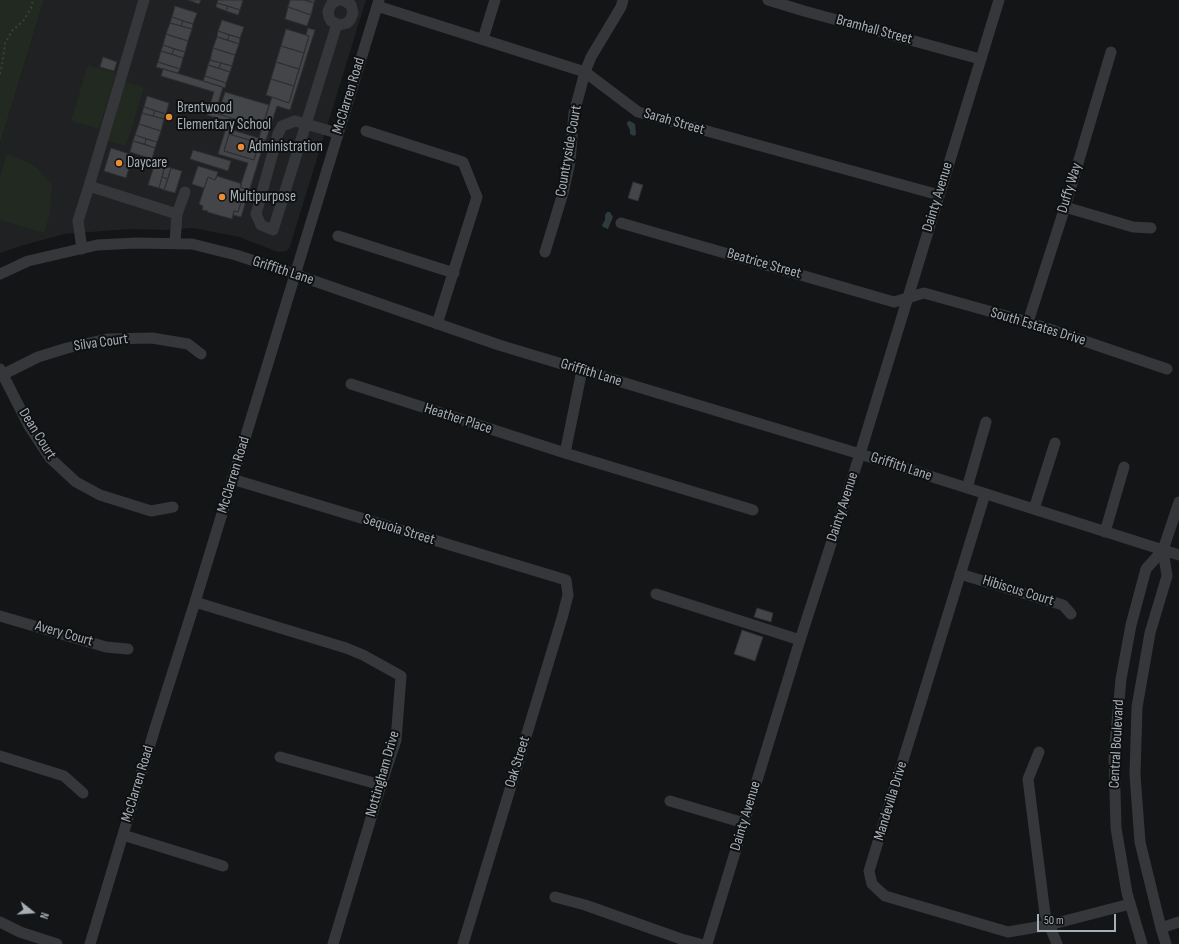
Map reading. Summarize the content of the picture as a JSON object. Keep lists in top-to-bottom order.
{
  "streets": {
    "street": [
      "Bramhall Street",
      "McClarren Road",
      "Sarah Street",
      "Countryside Court",
      "Duffy Way",
      "Dainty Avenue",
      "Beatrice Street",
      "Griffith Lane",
      "South Estates Drive",
      "Silva Court",
      "Heather Place",
      "Dean Court",
      "Sequoia Street",
      "Hibiscus Court",
      "Avery Court",
      "Central Boulevard",
      "Oak Street",
      "Nottingham Drive",
      "Mandevilla Drive"
    ]
  },
  "crossings": [
    ["Bramhall Street", "Dainty Avenue"],
    ["McClarren Road", "Sarah Street"],
    ["McClarren Road", "Griffith Lane"],
    ["McClarren Road", "Sequoia Street"],
    ["McClarren Road", "Nottingham Drive"],
    ["Sarah Street", "Countryside Court"],
    ["Sarah Street", "Dainty Avenue"],
    ["Duffy Way", "South Estates Drive"],
    ["Dainty Avenue", "Beatrice Street"],
    ["Dainty Avenue", "Griffith Lane"],
    ["Dainty Avenue", "South Estates Drive"],
    ["Beatrice Street", "South Estates Drive"],
    ["Griffith Lane", "Central Boulevard"],
    ["Griffith Lane", "Mandevilla Drive"],
    ["Silva Court", "Dean Court"],
    ["Sequoia Street", "Oak Street"],
    ["Hibiscus Court", "Mandevilla Drive"],
    ["Central Boulevard", "Mandevilla Drive"]
  ],
  "places": [
    "Brentwood Elementary School",
    "Administration",
    "Daycare",
    "Multipurpose"
  ],
  "scale_bar": "50 m",
  "north": "right"
}
